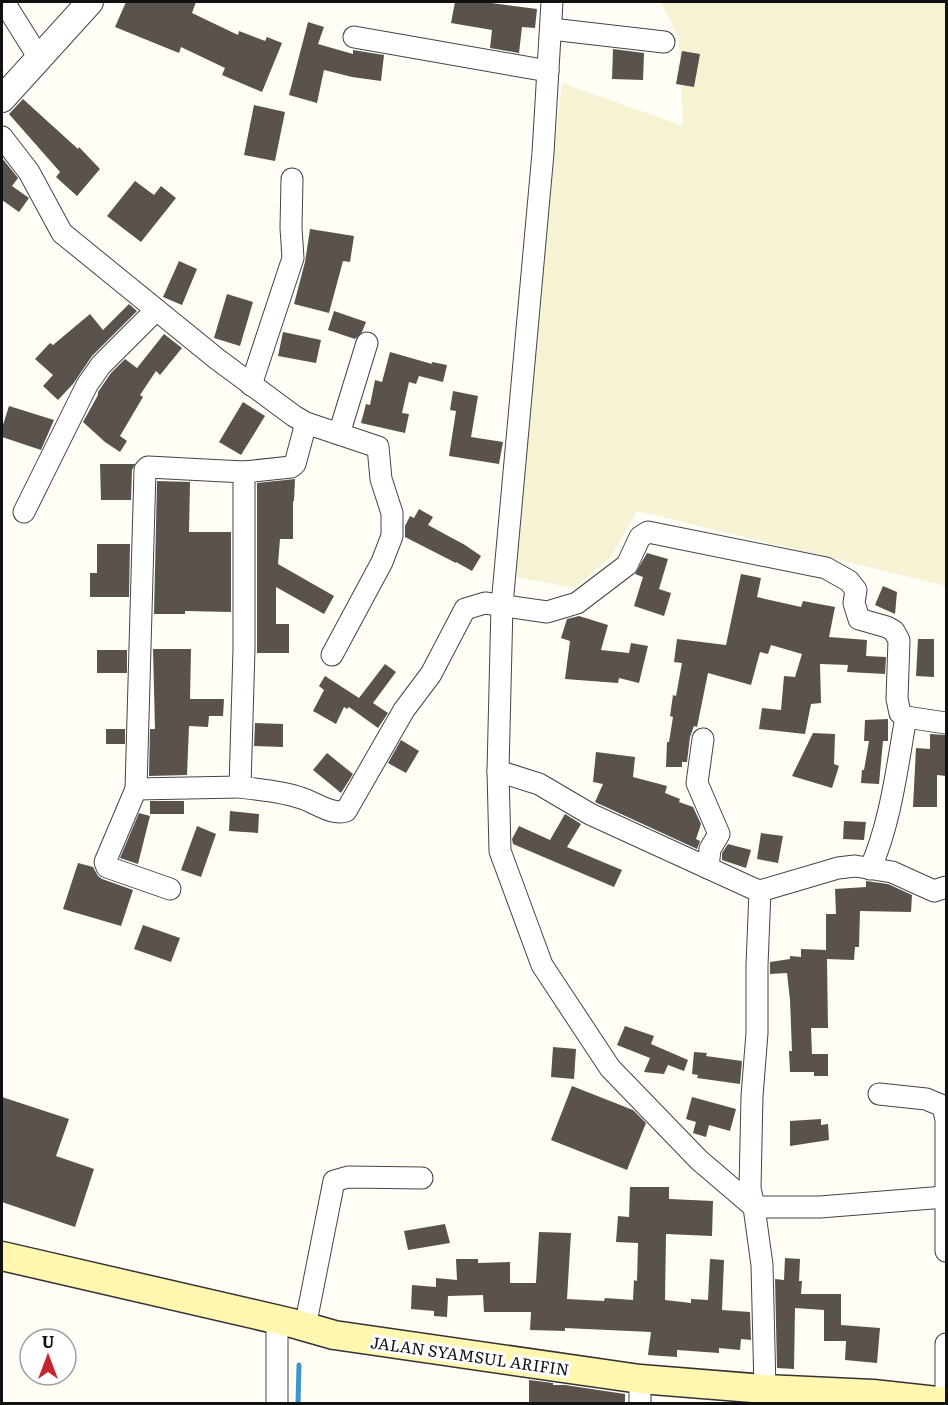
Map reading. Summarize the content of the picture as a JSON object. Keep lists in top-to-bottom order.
{
  "streets": {
    "main road": ["JALAN SYAMSUL ARIFIN"]
  },
  "north": "top"
}
